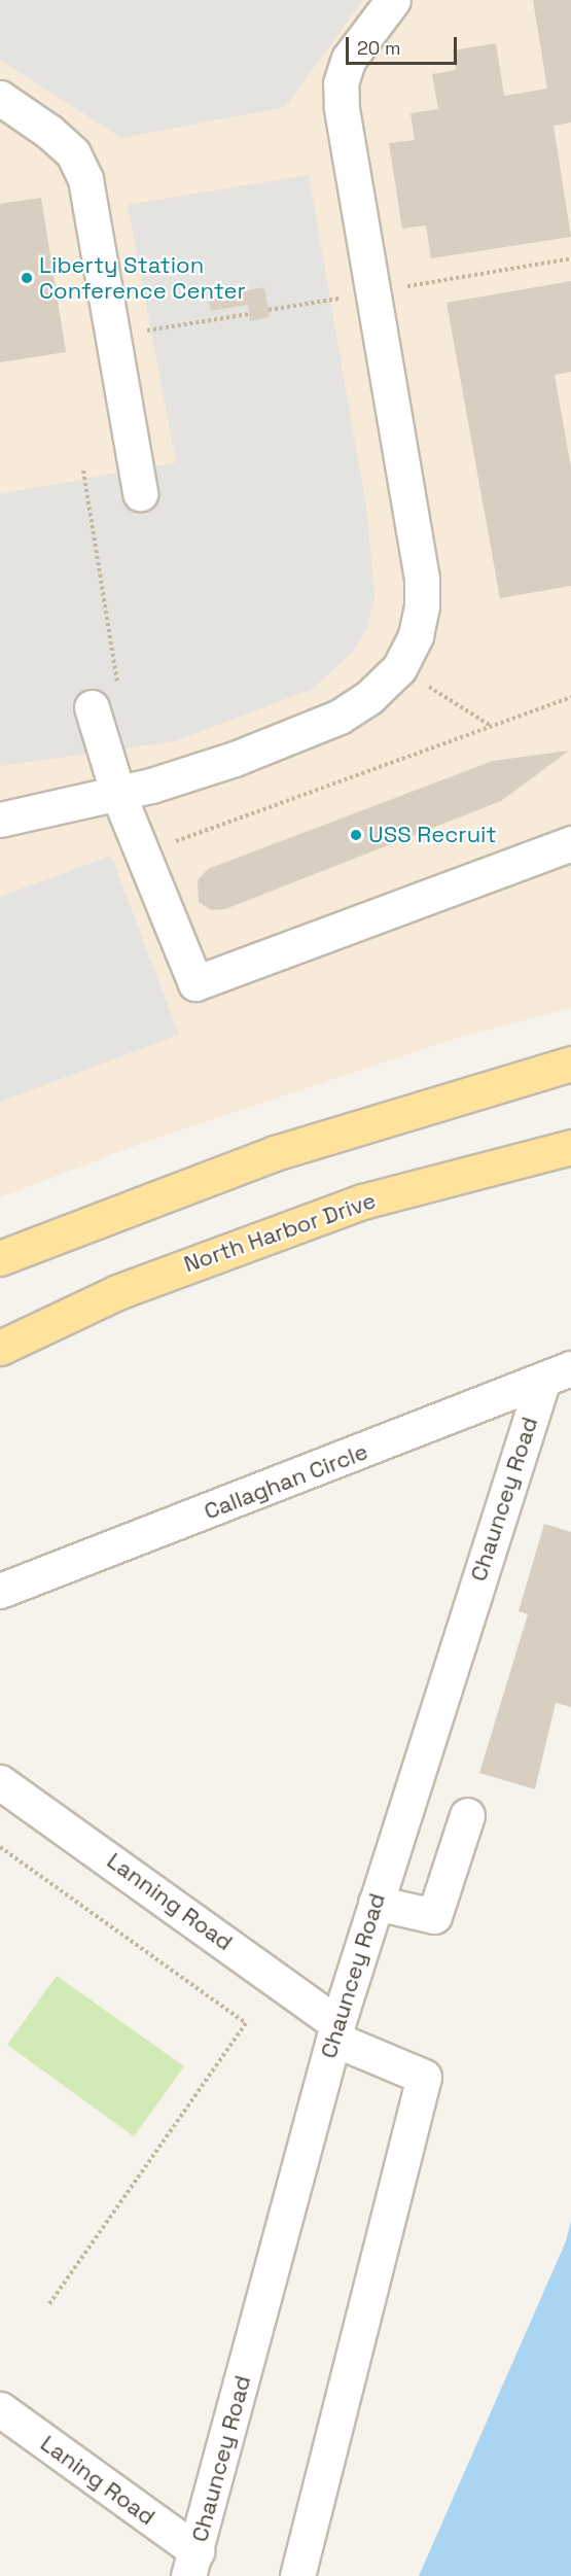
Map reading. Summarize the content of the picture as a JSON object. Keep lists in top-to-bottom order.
{
  "streets": {
    "main road": ["North Harbor Drive"],
    "street": [
      "Callaghan Circle",
      "Chauncey Road",
      "Lanning Road",
      "Laning Road"
    ]
  },
  "crossings": [
    ["Callaghan Circle", "Chauncey Road"],
    ["Chauncey Road", "Lanning Road"],
    ["Chauncey Road", "Laning Road"]
  ],
  "places": ["Liberty Station Conference Center", "USS Recruit"],
  "scale_bar": "20 m"
}
